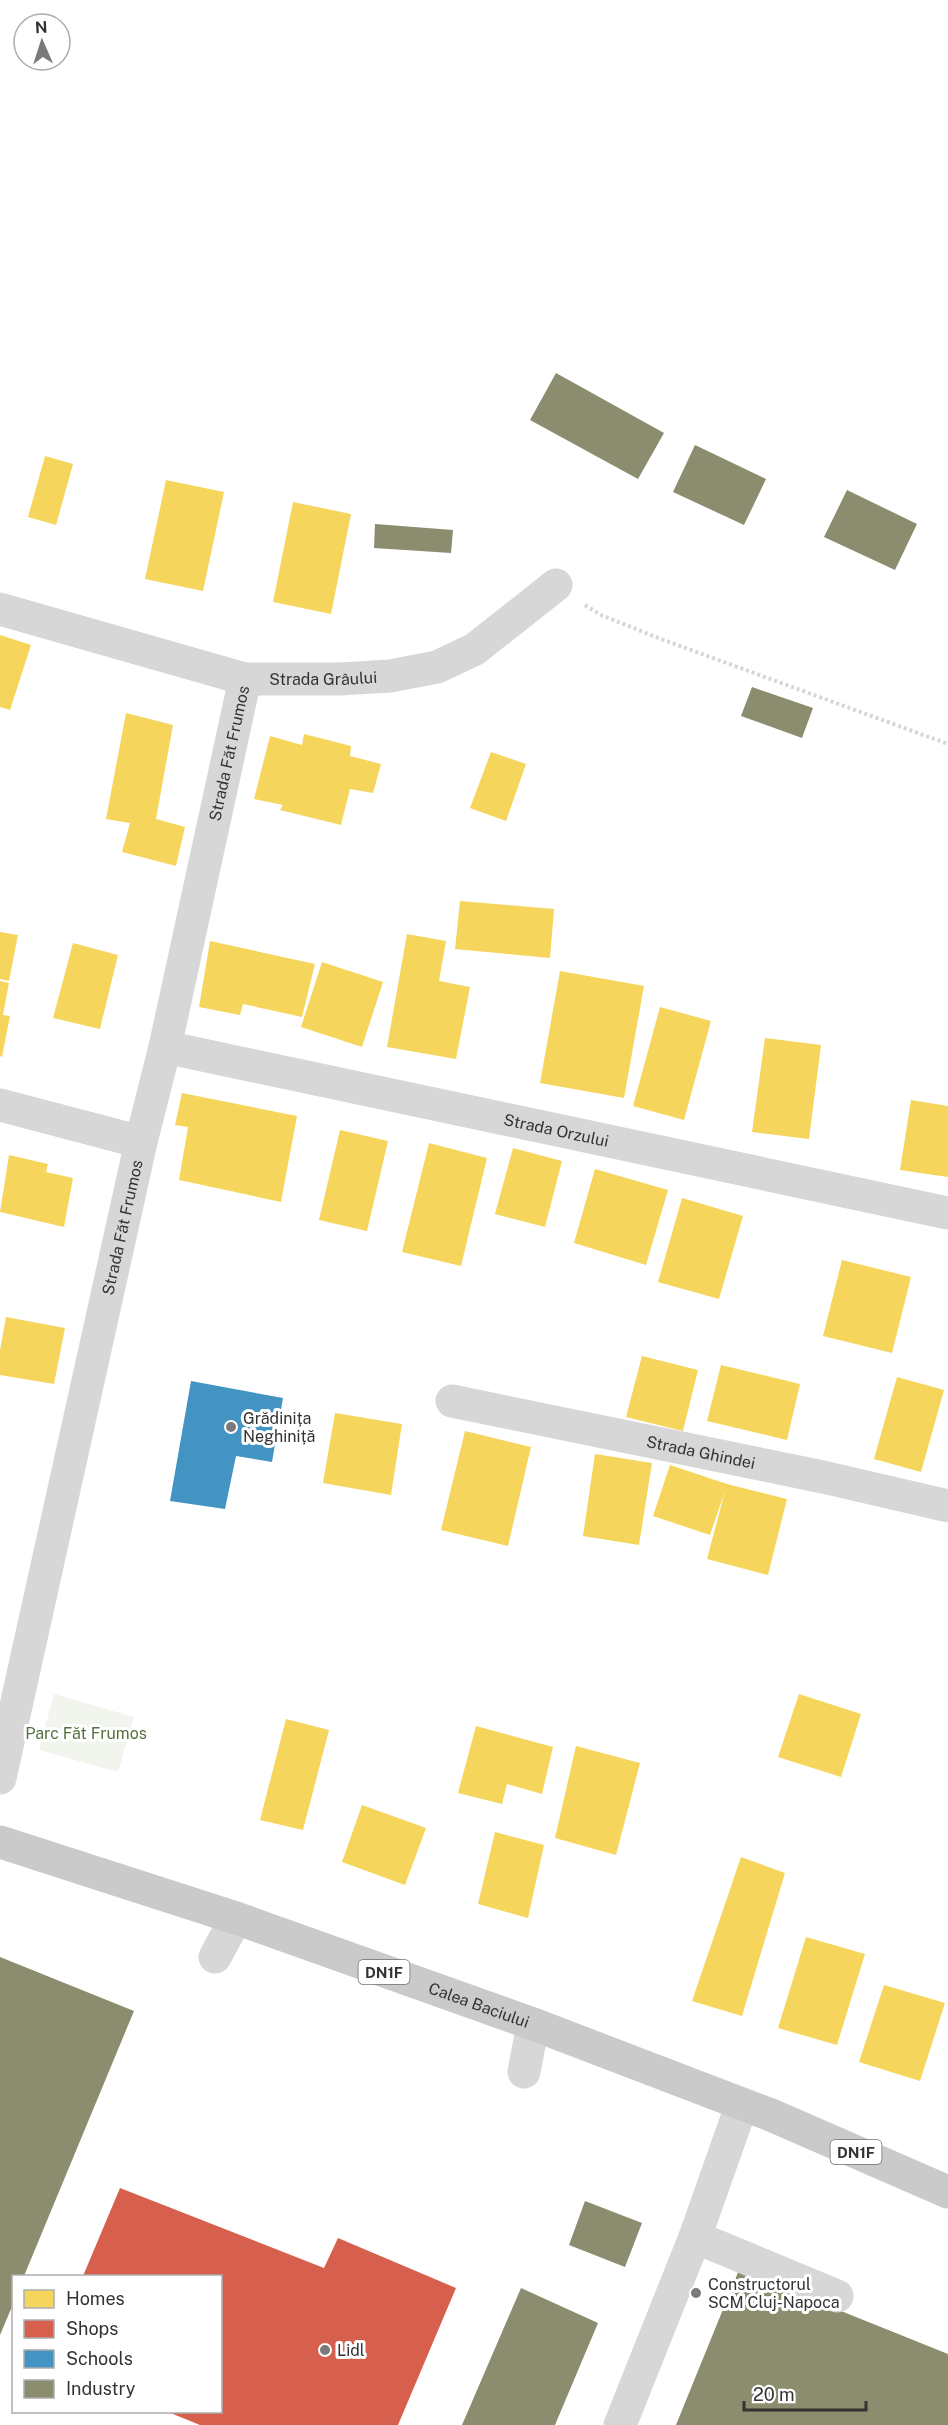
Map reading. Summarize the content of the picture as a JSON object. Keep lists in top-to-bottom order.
{
  "streets": {
    "main road": ["DN1F", "Calea Baciului"],
    "street": [
      "Strada Grâului",
      "Strada Făt Frumos",
      "Strada Orzului",
      "Strada Ghindei"
    ]
  },
  "crossings": [
    ["Strada Grâului", "Strada Făt Frumos"],
    ["Strada Făt Frumos", "Strada Orzului"]
  ],
  "parks": ["Parc Făt Frumos"],
  "places": ["Grădinița Neghiniță", "Constructorul SCM Cluj-Napoca", "Lidl"],
  "legend": [
    "Homes",
    "Shops",
    "Schools",
    "Industry"
  ],
  "scale_bar": "20 m",
  "north": "top"
}
